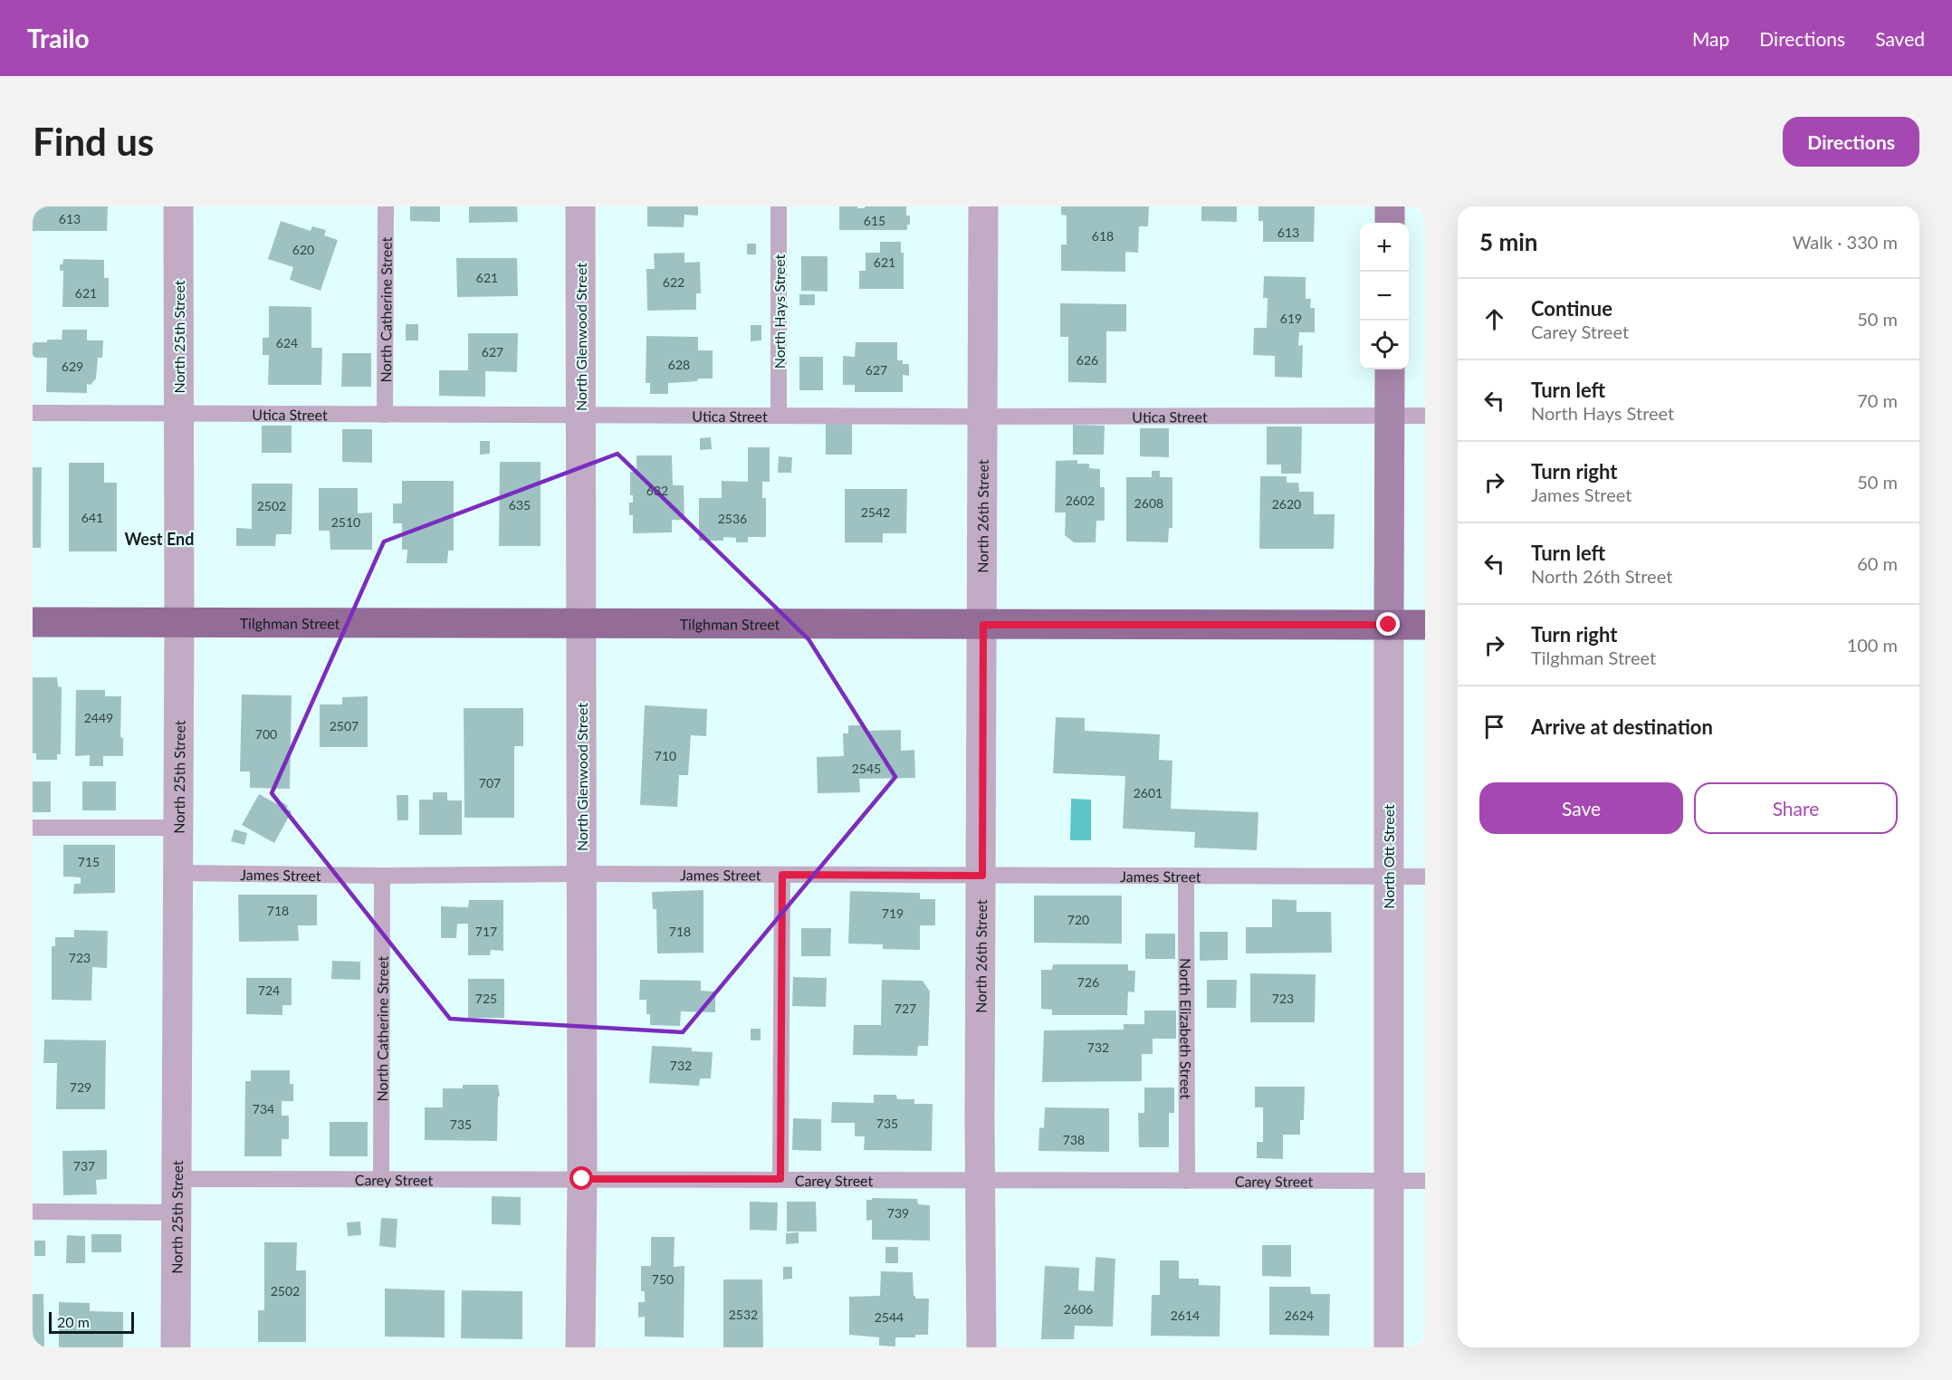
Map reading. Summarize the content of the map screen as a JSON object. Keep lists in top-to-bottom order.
{
  "streets": {
    "main road": ["Tilghman Street"],
    "street": [
      "North 25th Street",
      "North Glenwood Street",
      "North 26th Street",
      "North Ott Street"
    ],
    "lane": [
      "North Catherine Street",
      "North Hays Street",
      "Utica Street",
      "James Street",
      "North Elizabeth Street",
      "Carey Street"
    ]
  },
  "crossings": [
    ["North Catherine Street", "Utica Street"],
    ["North Catherine Street", "James Street"],
    ["North Catherine Street", "Carey Street"],
    ["North Hays Street", "Utica Street"],
    ["North 25th Street", "Utica Street"],
    ["North 25th Street", "Tilghman Street"],
    ["North 25th Street", "James Street"],
    ["North 25th Street", "Carey Street"],
    ["North Glenwood Street", "Utica Street"],
    ["North Glenwood Street", "Tilghman Street"],
    ["North Glenwood Street", "James Street"],
    ["North Glenwood Street", "Carey Street"],
    ["Utica Street", "North 26th Street"],
    ["Utica Street", "North Ott Street"],
    ["North 26th Street", "Tilghman Street"],
    ["North 26th Street", "James Street"],
    ["North 26th Street", "Carey Street"],
    ["Tilghman Street", "North Ott Street"],
    ["North Ott Street", "James Street"],
    ["North Ott Street", "Carey Street"],
    ["James Street", "North Elizabeth Street"],
    ["North Elizabeth Street", "Carey Street"]
  ],
  "districts": ["West End"],
  "house_numbers": [
    "613",
    "615",
    "613",
    "618",
    "620",
    "621",
    "621",
    "622",
    "621",
    "619",
    "624",
    "627",
    "626",
    "628",
    "629",
    "627",
    "632",
    "2602",
    "2608",
    "2620",
    "635",
    "2502",
    "2542",
    "641",
    "2536",
    "2510",
    "2449",
    "2507",
    "700",
    "710",
    "2545",
    "707",
    "2601",
    "715",
    "718",
    "719",
    "720",
    "717",
    "718",
    "723",
    "726",
    "724",
    "725",
    "723",
    "727",
    "732",
    "732",
    "729",
    "734",
    "735",
    "735",
    "738",
    "737",
    "739",
    "750",
    "2502",
    "2606",
    "2532",
    "2614",
    "2624",
    "2544"
  ],
  "scale_bar": "20 m",
  "page": {
    "header": "Trailo",
    "nav": ["Map", "Directions", "Saved"],
    "buttons": [
      "Directions",
      ["Save", "Share"]
    ],
    "title": "Find us",
    "heading": ["5 min", "Walk · 330 m"],
    "map_buttons": ["+", "−"],
    "list": [
      ["Continue", "Carey Street", "50 m"],
      ["Turn left", "North Hays Street", "70 m"],
      ["Turn right", "James Street", "50 m"],
      ["Turn left", "North 26th Street", "60 m"],
      ["Turn right", "Tilghman Street", "100 m"],
      "Arrive at destination"
    ],
    "scale": "20 m"
  }
}
